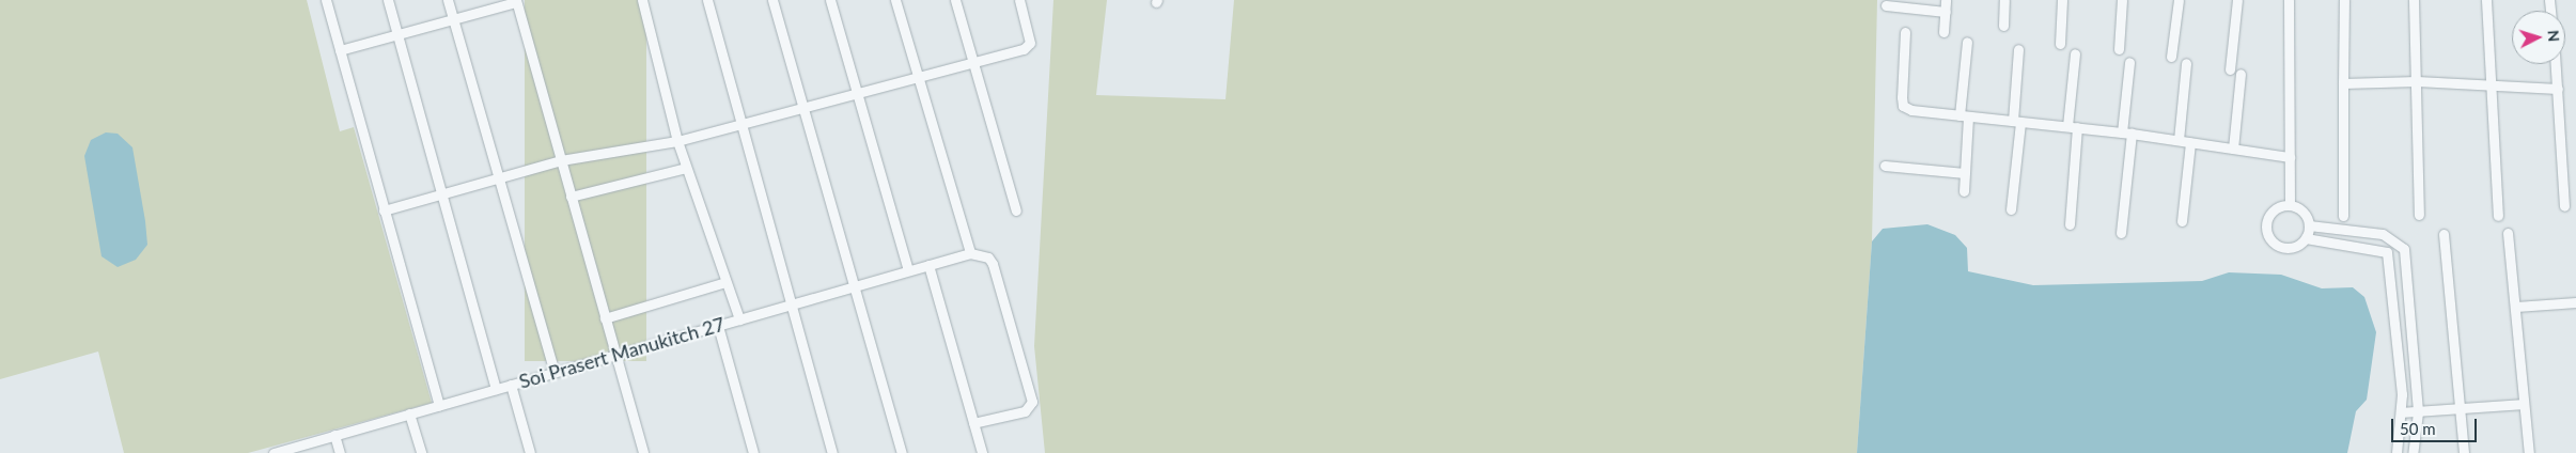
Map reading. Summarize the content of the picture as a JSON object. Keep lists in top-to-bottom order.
{
  "streets": {
    "street": ["Soi Prasert Manukitch 27"]
  },
  "scale_bar": "50 m",
  "north": "right"
}
